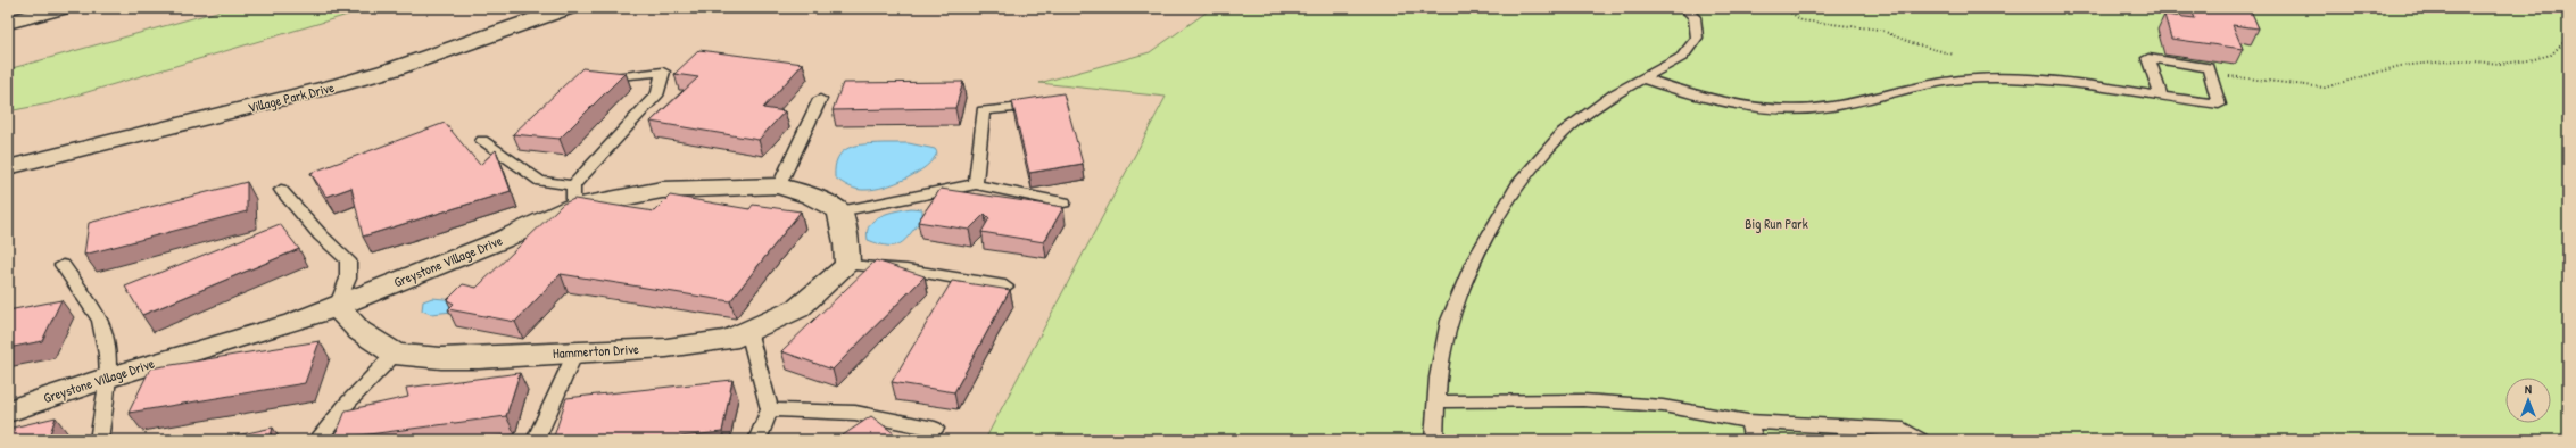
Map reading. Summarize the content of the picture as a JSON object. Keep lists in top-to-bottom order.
{
  "streets": {
    "street": ["Village Park Drive", "Greystone Village Drive", "Hammerton Drive"]
  },
  "crossings": [
    ["Greystone Village Drive", "Hammerton Drive"]
  ],
  "parks": ["Big Run Park"],
  "north": "top"
}
